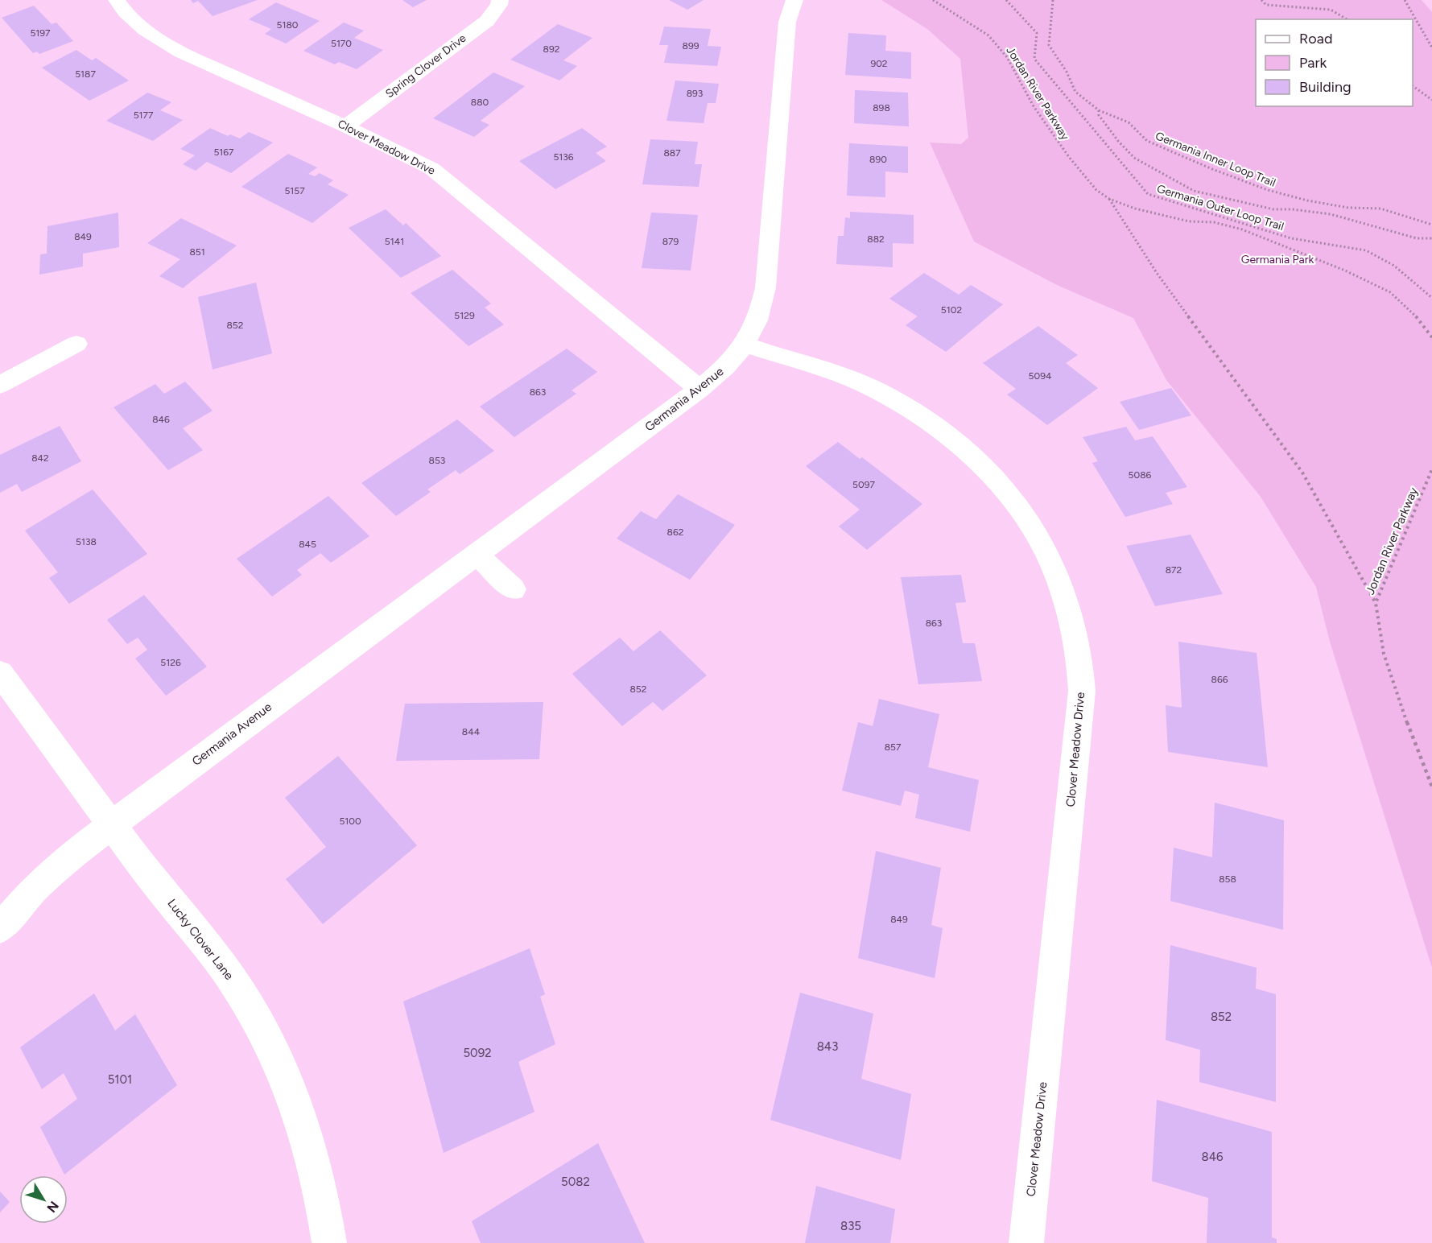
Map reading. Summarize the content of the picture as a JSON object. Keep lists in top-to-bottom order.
{
  "streets": {
    "street": [
      "Spring Clover Drive",
      "Clover Meadow Drive",
      "Germania Avenue",
      "Lucky Clover Lane"
    ],
    "path": ["Jordan River Parkway", "Germania Inner Loop Trail", "Germania Outer Loop Trail"]
  },
  "crossings": [
    ["Spring Clover Drive", "Clover Meadow Drive"],
    ["Clover Meadow Drive", "Germania Avenue"],
    ["Germania Avenue", "Lucky Clover Lane"]
  ],
  "parks": ["Germania Park"],
  "house_numbers": [
    "5180",
    "5197",
    "5170",
    "899",
    "892",
    "902",
    "5187",
    "893",
    "880",
    "898",
    "5177",
    "5167",
    "887",
    "5136",
    "890",
    "5157",
    "849",
    "882",
    "5141",
    "879",
    "851",
    "5102",
    "5129",
    "852",
    "5094",
    "863",
    "846",
    "842",
    "853",
    "5086",
    "5097",
    "862",
    "5138",
    "845",
    "872",
    "863",
    "5126",
    "866",
    "852",
    "844",
    "857",
    "5100",
    "858",
    "849",
    "852",
    "843",
    "5092",
    "5101",
    "846",
    "5082",
    "835"
  ],
  "legend": ["Road", "Park", "Building"],
  "north": "bottom right"
}
